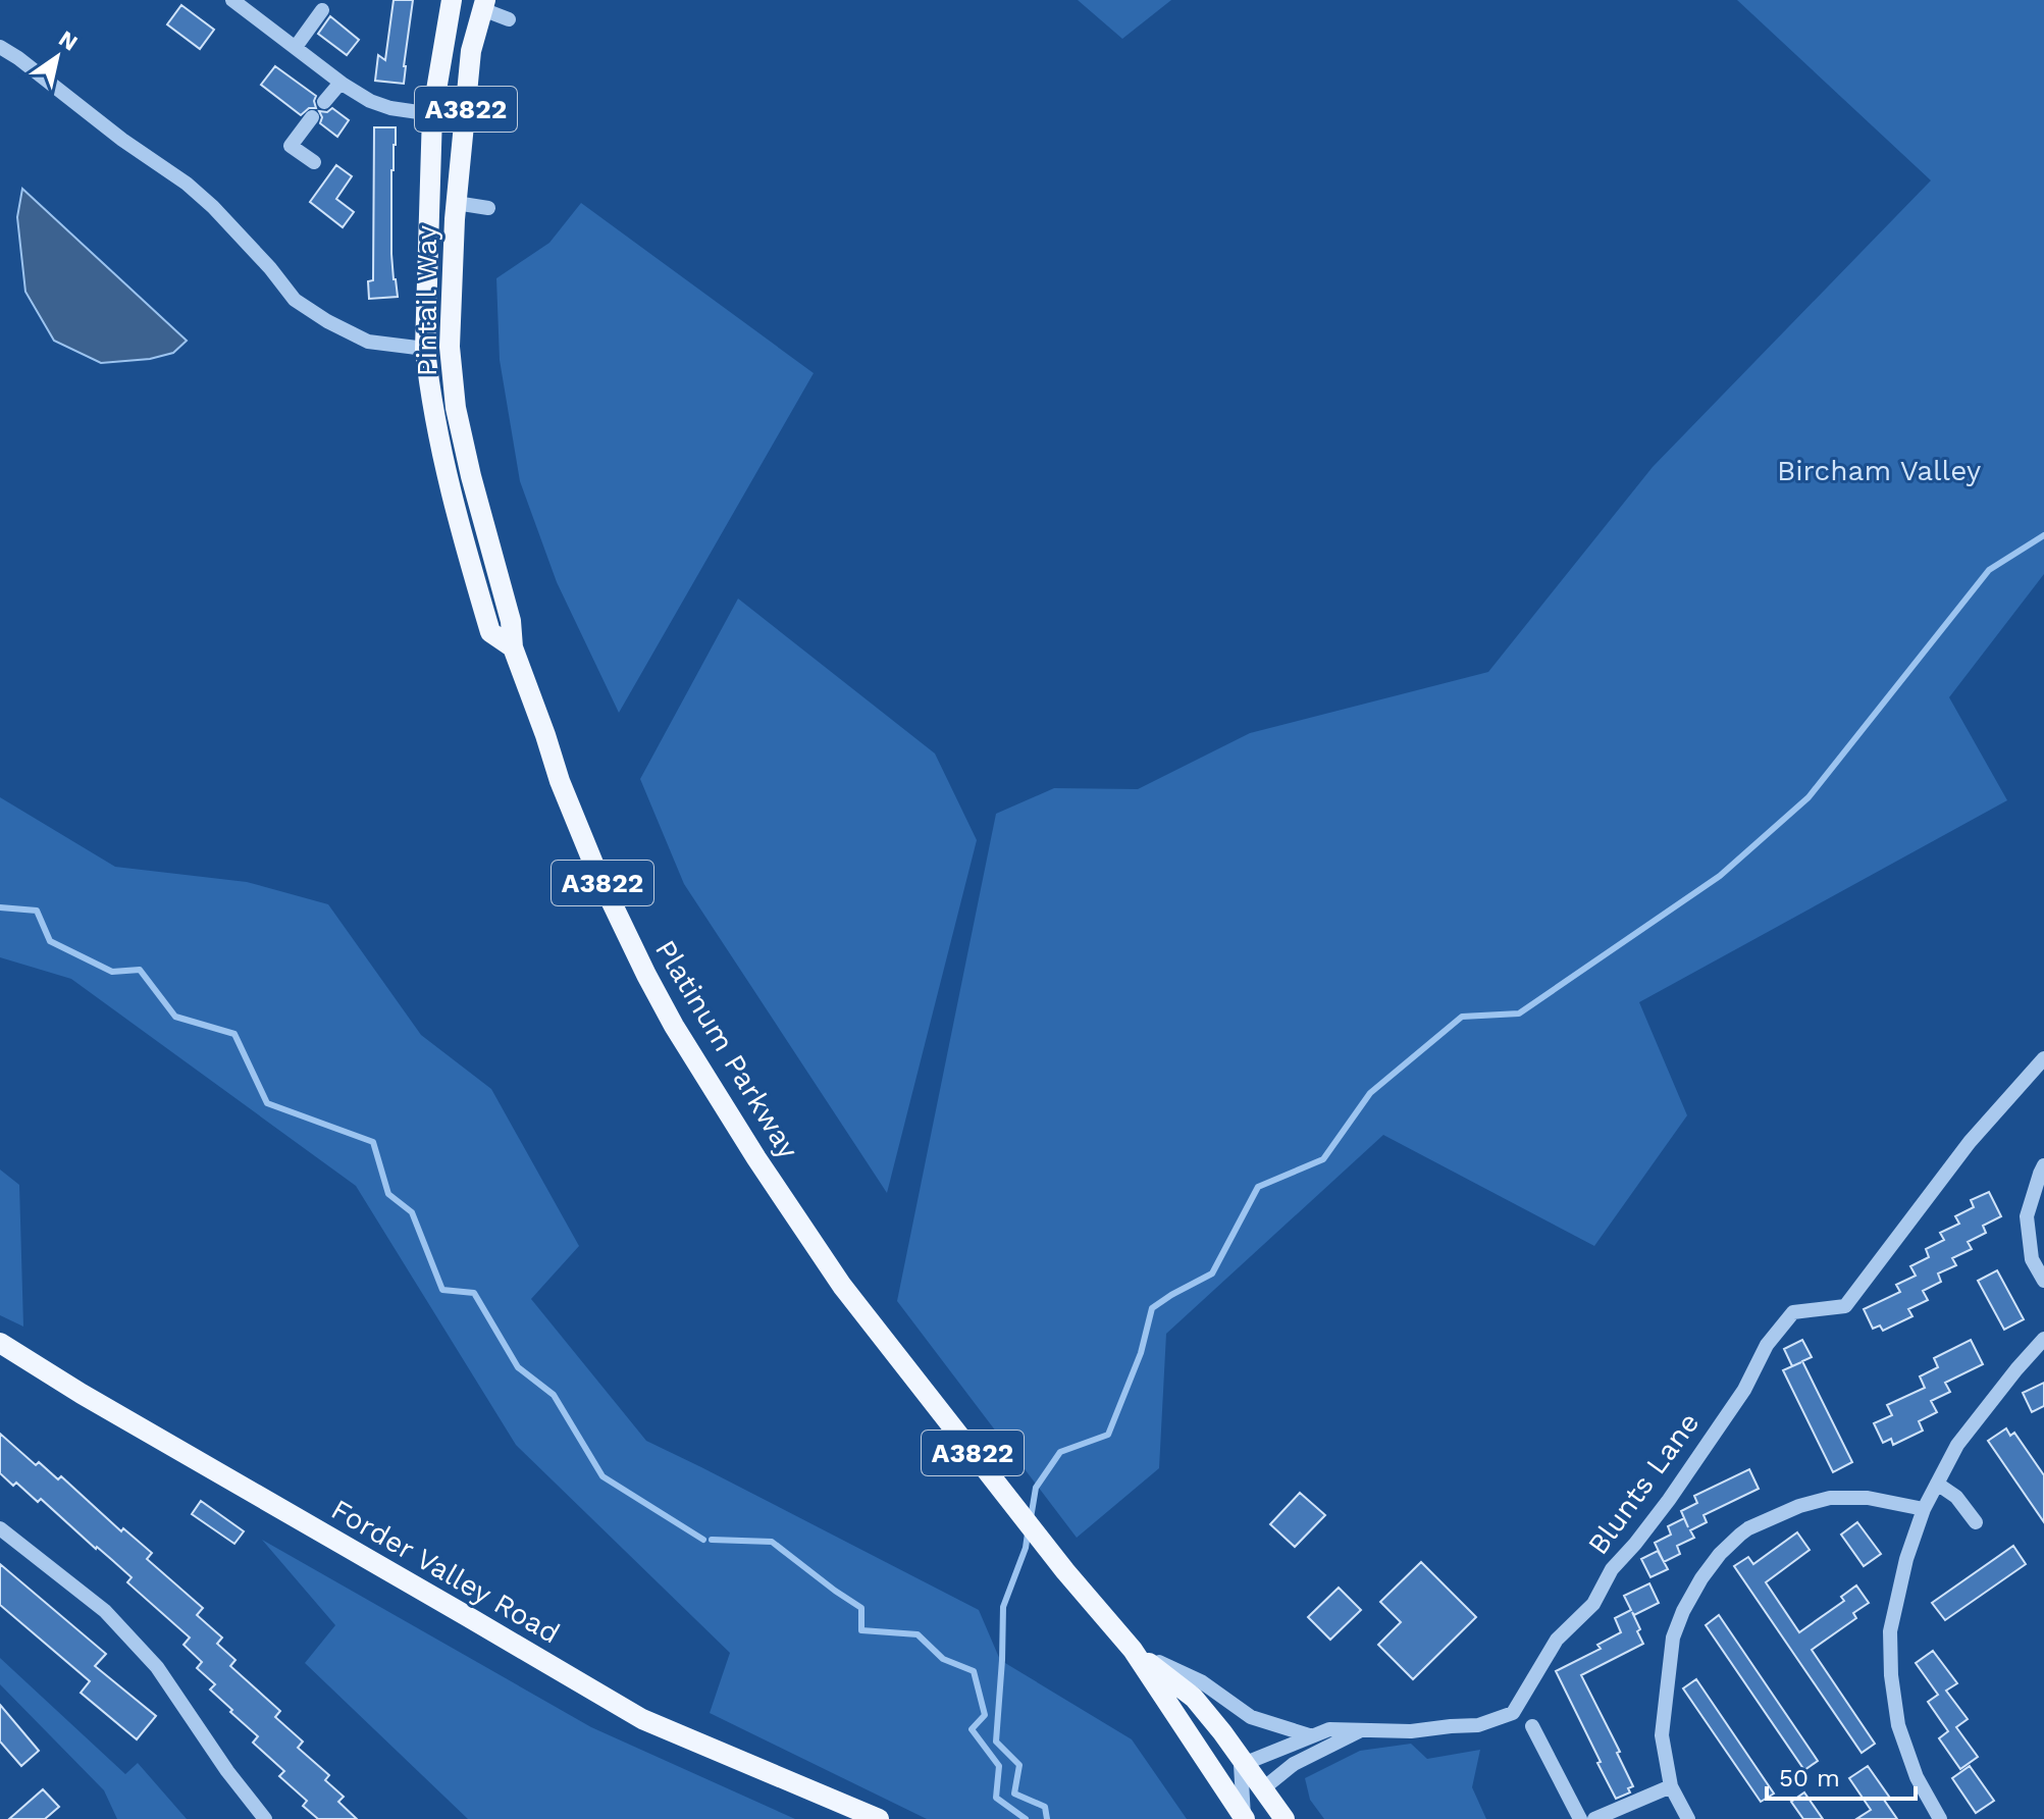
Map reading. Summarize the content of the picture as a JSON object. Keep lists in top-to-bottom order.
{
  "streets": {
    "main road": [
      "A3822",
      "Pintail Way",
      "Platinum Parkway",
      "Forder Valley Road"
    ],
    "street": ["Blunts Lane"]
  },
  "crossings": [
    ["Pintail Way", "Platinum Parkway"],
    ["Platinum Parkway", "Blunts Lane"]
  ],
  "parks": ["Bircham Valley"],
  "scale_bar": "50 m",
  "north": "top right"
}
